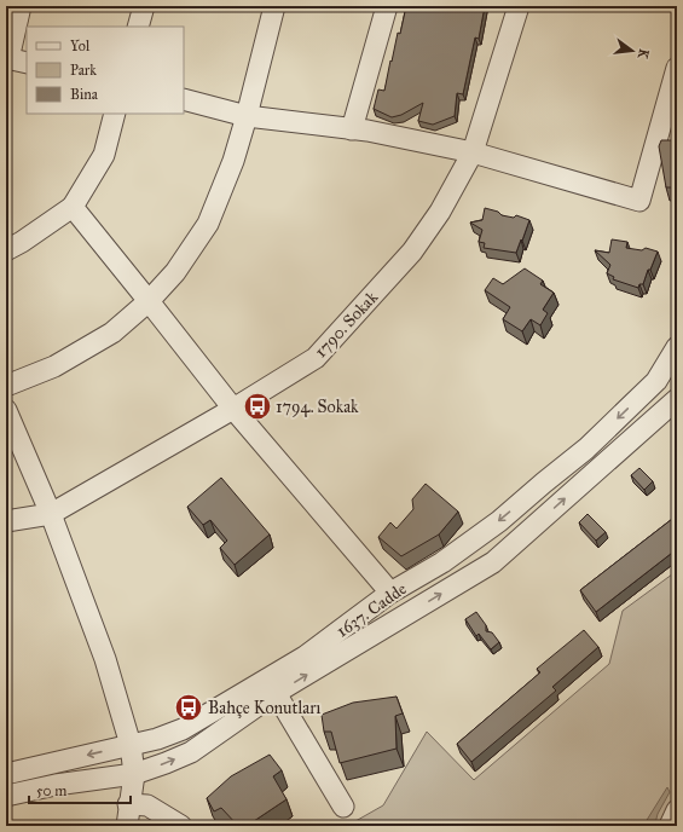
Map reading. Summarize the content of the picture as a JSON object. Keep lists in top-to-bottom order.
{
  "streets": {
    "street": ["1790. Sokak", "1637. Cadde"]
  },
  "places": {
    "bus stop": ["1794. Sokak", "Bahçe Konutları"]
  },
  "legend": ["Yol", "Park", "Bina"],
  "scale_bar": "50 m",
  "north": "right"
}
